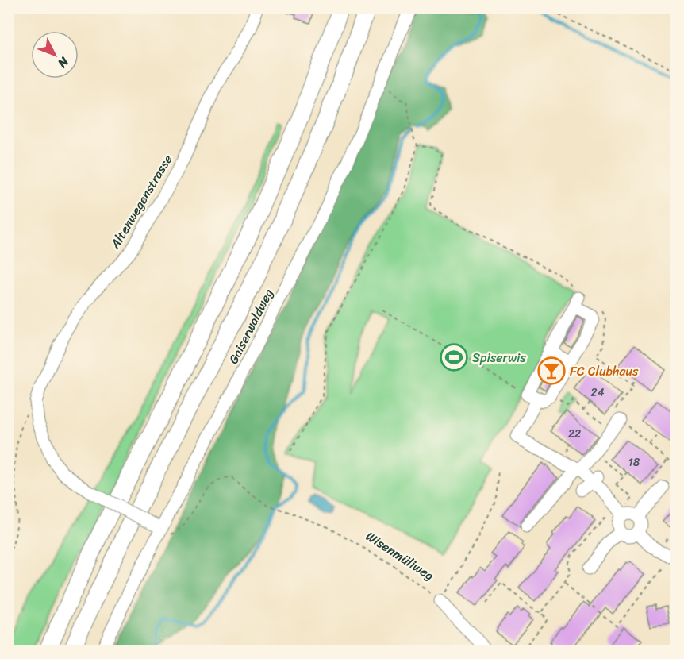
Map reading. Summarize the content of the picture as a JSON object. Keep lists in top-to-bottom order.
{
  "streets": {
    "street": ["Altenwegenstrasse", "Gaiserwaldweg"],
    "path": ["Wisenmüliweg"]
  },
  "crossings": [
    ["Altenwegenstrasse", "Gaiserwaldweg"],
    ["Altenwegenstrasse", "Wisenmüliweg"],
    ["Gaiserwaldweg", "Wisenmüliweg"]
  ],
  "places": {
    "sports": ["Spiserwis"],
    "bar": ["FC Clubhaus"]
  },
  "house_numbers": ["24", "22", "18"],
  "north": "bottom right"
}
